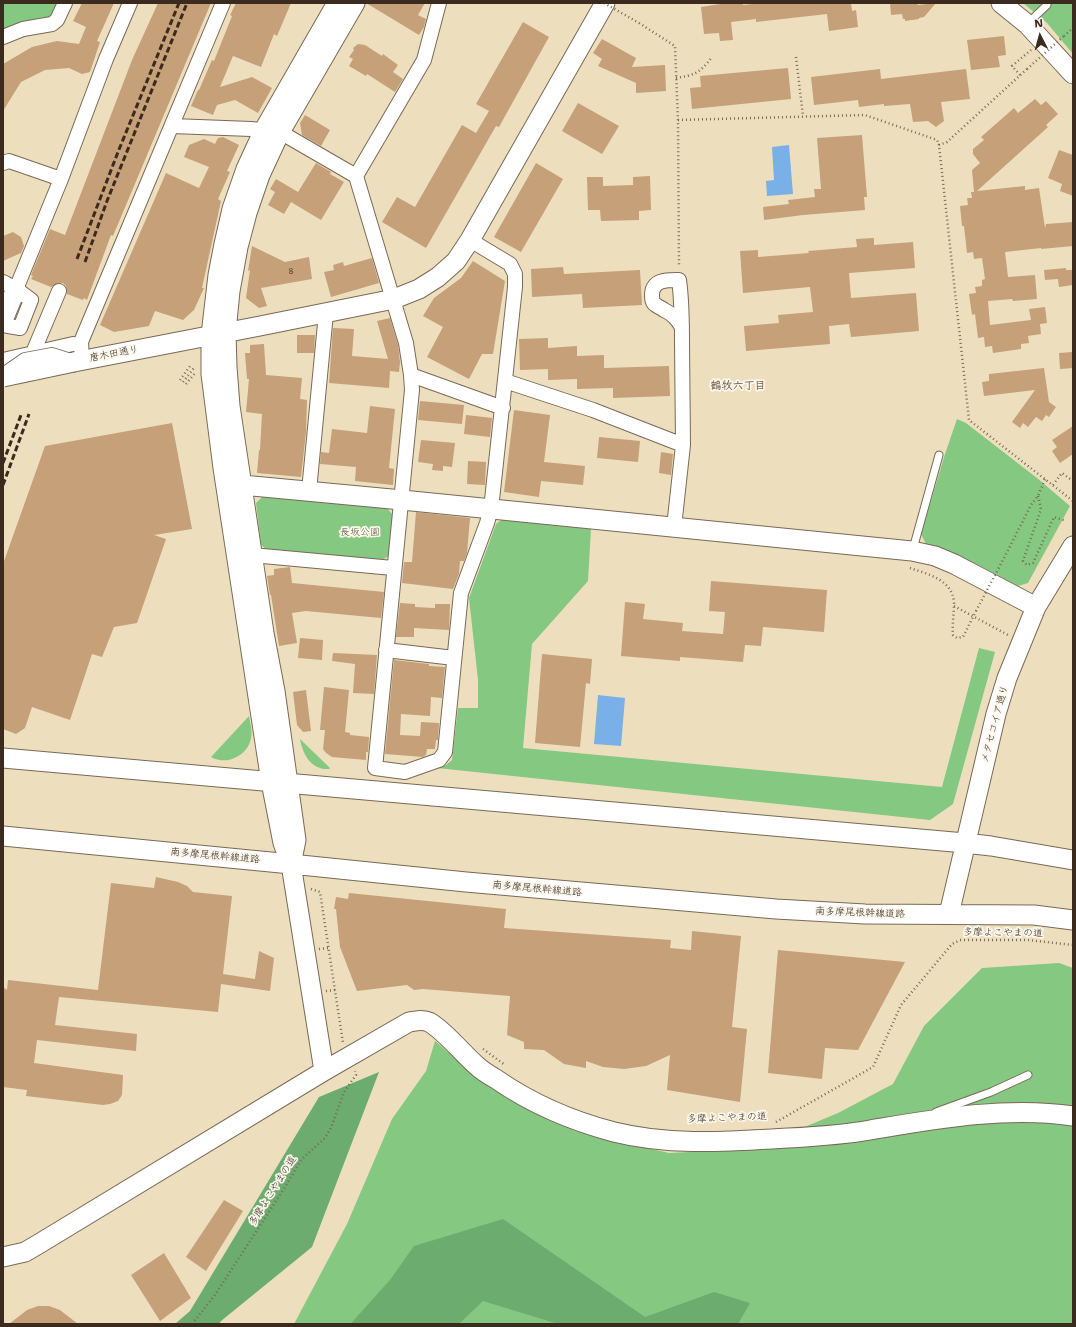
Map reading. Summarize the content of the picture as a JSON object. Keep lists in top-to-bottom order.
{
  "streets": {
    "main road": ["唐木田通り", "メタセコイア通り", "南多摩尾根幹線道路"],
    "path": ["多摩よこやまの道"]
  },
  "crossings": [
    ["メタセコイア通り", "南多摩尾根幹線道路"]
  ],
  "districts": ["鶴牧六丁目"],
  "parks": ["長坂公園"],
  "house_numbers": ["8"],
  "north": "top"
}
